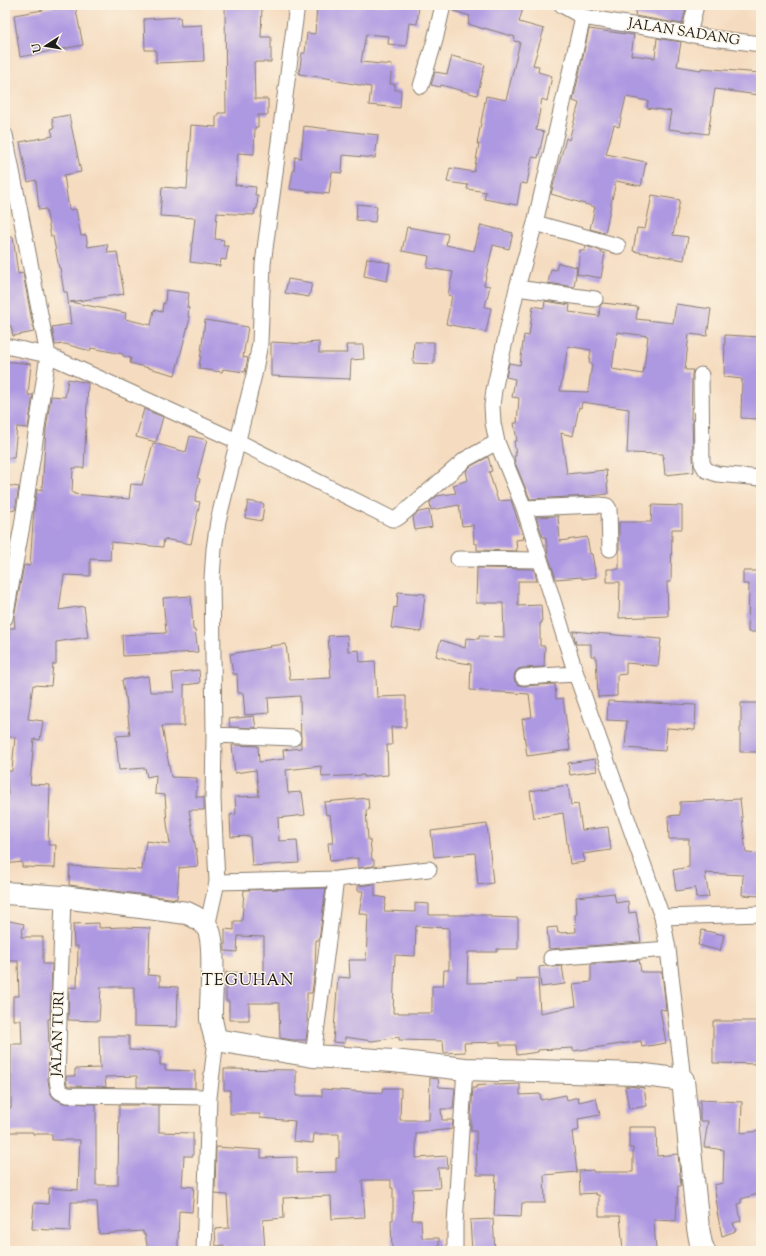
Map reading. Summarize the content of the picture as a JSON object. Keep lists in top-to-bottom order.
{
  "streets": {
    "street": ["JALAN SADANG", "JALAN TURI"]
  },
  "districts": ["TEGUHAN"],
  "north": "left"
}
